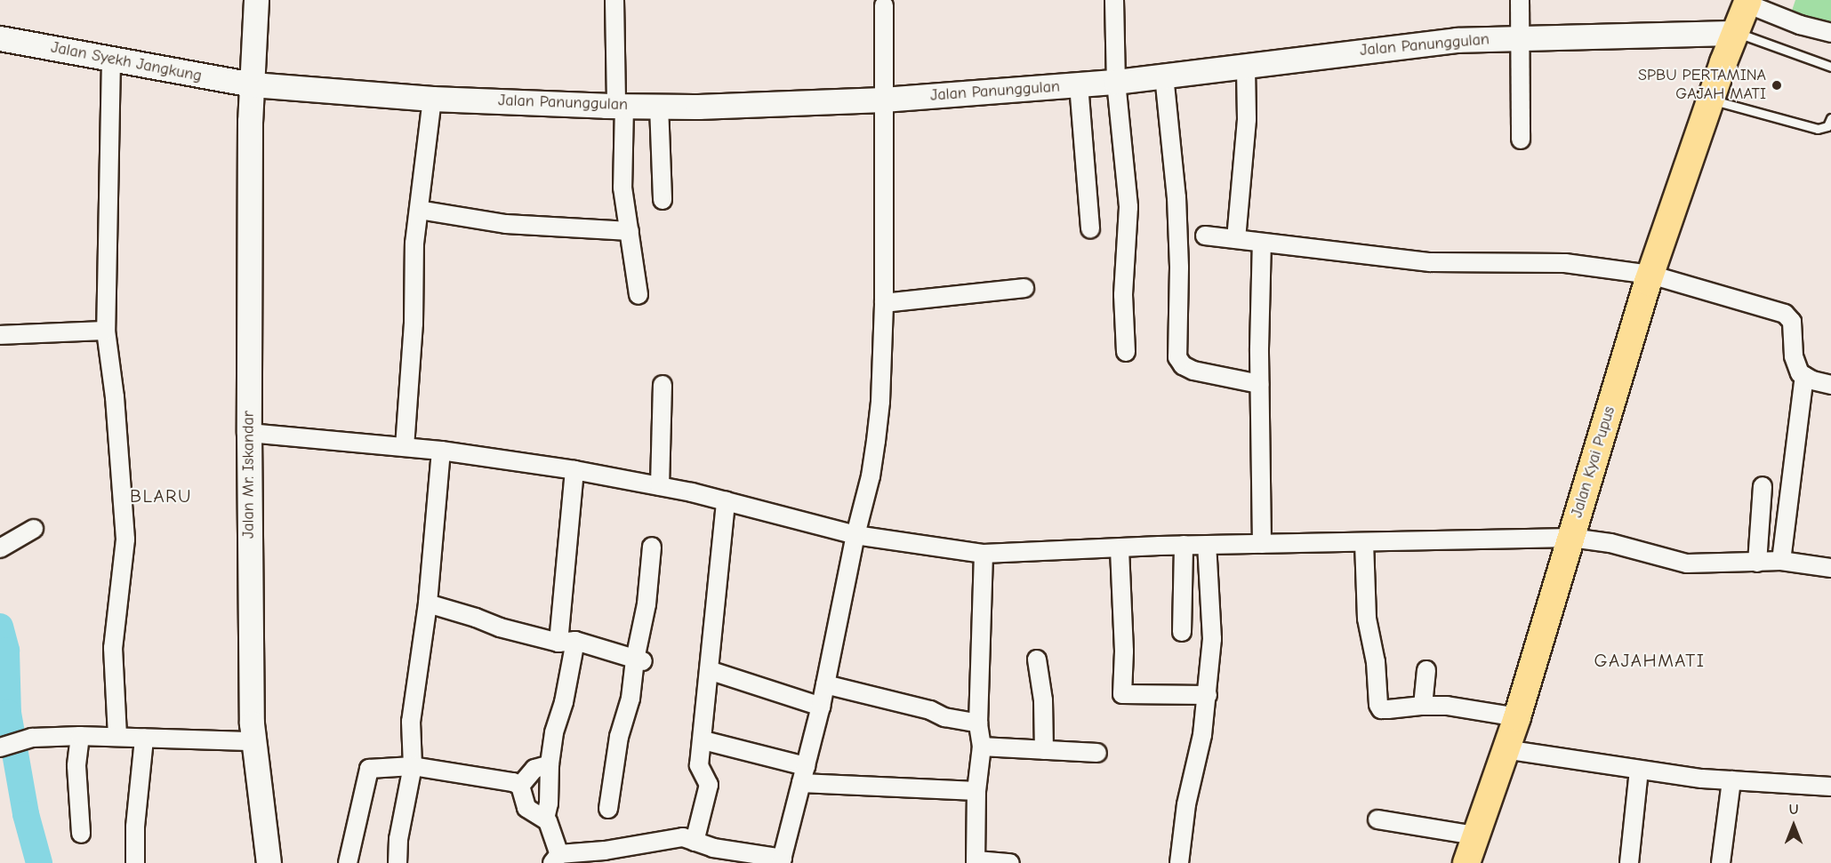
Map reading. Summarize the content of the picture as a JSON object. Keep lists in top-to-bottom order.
{
  "streets": {
    "main road": [
      "Jalan Panunggulan",
      "Jalan Syekh Jangkung",
      "Jalan Kyai Pupus",
      "Jalan Mr. Iskandar"
    ]
  },
  "crossings": [
    ["Jalan Panunggulan", "Jalan Syekh Jangkung"],
    ["Jalan Panunggulan", "Jalan Kyai Pupus"],
    ["Jalan Panunggulan", "Jalan Mr. Iskandar"],
    ["Jalan Syekh Jangkung", "Jalan Mr. Iskandar"]
  ],
  "districts": ["BLARU", "GAJAHMATI"],
  "places": ["SPBU PERTAMINA GAJAH MATI"],
  "north": "top"
}
